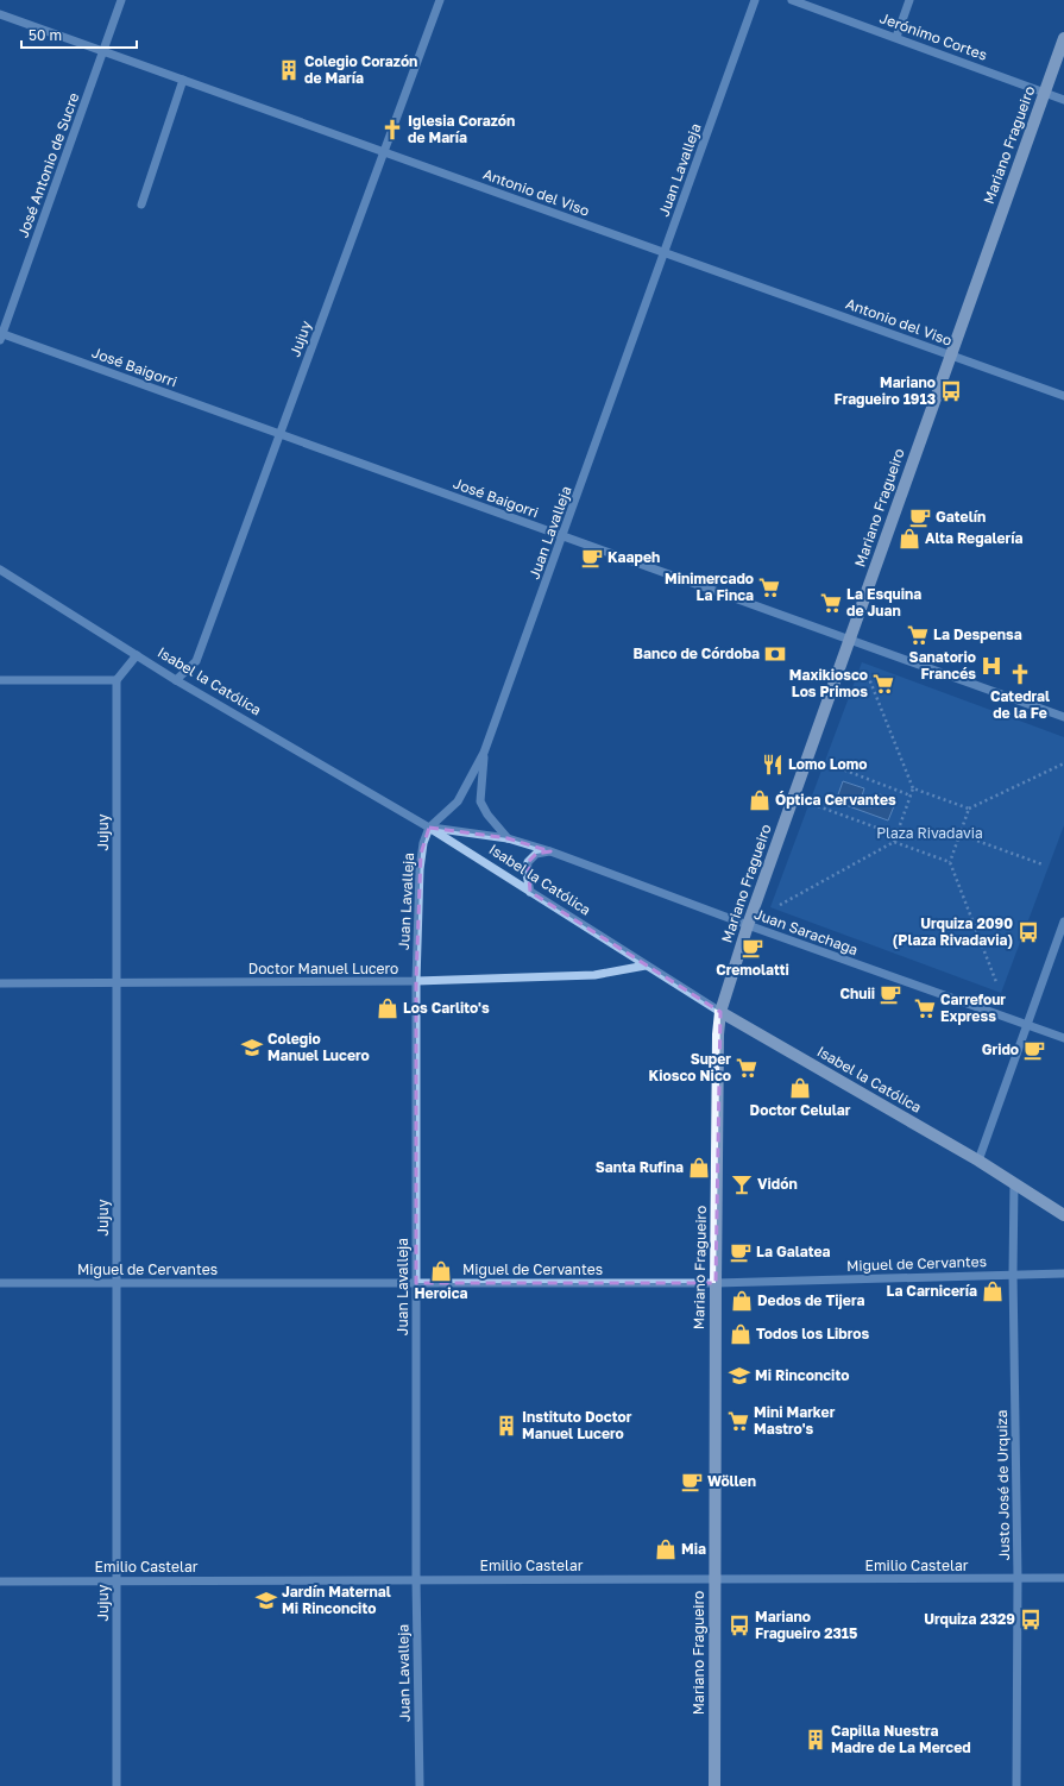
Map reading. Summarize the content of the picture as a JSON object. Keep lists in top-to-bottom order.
{
  "streets": {
    "main road": ["Mariano Fragueiro", "Isabel la Católica"],
    "street": [
      "Jerónimo Cortes",
      "José Antonio de Sucre",
      "Juan Lavalleja",
      "Antonio del Viso",
      "Jujuy",
      "José Baigorri",
      "Juan Sarachaga",
      "Doctor Manuel Lucero",
      "Miguel de Cervantes",
      "Justo José de Urquiza",
      "Emilio Castelar"
    ]
  },
  "crossings": [
    ["Jerónimo Cortes", "Mariano Fragueiro"],
    ["Mariano Fragueiro", "Antonio del Viso"],
    ["Mariano Fragueiro", "José Baigorri"],
    ["Mariano Fragueiro", "Isabel la Católica"],
    ["Mariano Fragueiro", "Juan Sarachaga"],
    ["Mariano Fragueiro", "Miguel de Cervantes"],
    ["Mariano Fragueiro", "Emilio Castelar"],
    ["José Antonio de Sucre", "Antonio del Viso"],
    ["José Antonio de Sucre", "José Baigorri"],
    ["Juan Lavalleja", "Antonio del Viso"],
    ["Juan Lavalleja", "José Baigorri"],
    ["Juan Lavalleja", "Isabel la Católica"],
    ["Juan Lavalleja", "Juan Sarachaga"],
    ["Juan Lavalleja", "Doctor Manuel Lucero"],
    ["Juan Lavalleja", "Miguel de Cervantes"],
    ["Juan Lavalleja", "Emilio Castelar"],
    ["Antonio del Viso", "Jujuy"],
    ["Jujuy", "José Baigorri"],
    ["Jujuy", "Isabel la Católica"],
    ["Jujuy", "Doctor Manuel Lucero"],
    ["Jujuy", "Miguel de Cervantes"],
    ["Jujuy", "Emilio Castelar"],
    ["Isabel la Católica", "Juan Sarachaga"],
    ["Isabel la Católica", "Doctor Manuel Lucero"],
    ["Isabel la Católica", "Justo José de Urquiza"],
    ["Miguel de Cervantes", "Justo José de Urquiza"],
    ["Justo José de Urquiza", "Emilio Castelar"]
  ],
  "parks": ["Plaza Rivadavia"],
  "places": {
    "building": ["Colegio Corazón de María", "Instituto Doctor Manuel Lucero", "Capilla Nuestra Madre de La Merced"],
    "church": ["Iglesia Corazón de María", "Catedral de la Fe"],
    "bus stop": [
      "Mariano Fragueiro 1913",
      "Urquiza 2090 (Plaza Rivadavia)",
      "Urquiza 2329",
      "Mariano Fragueiro 2315"
    ],
    "cafe": [
      "Gatelín",
      "Kaapeh",
      "Cremolatti",
      "Chuii",
      "Grido",
      "La Galatea",
      "Wöllen"
    ],
    "shop": [
      "Alta Regalería",
      "Óptica Cervantes",
      "Los Carlito's",
      "Doctor Celular",
      "Santa Rufina",
      "Heroica",
      "La Carnicería",
      "Dedos de Tijera",
      "Todos los Libros",
      "Mia"
    ],
    "supermarket": [
      "Minimercado La Finca",
      "La Esquina de Juan",
      "La Despensa",
      "Maxikiosco Los Primos",
      "Carrefour Express",
      "Super Kiosco Nico",
      "Mini Marker Mastro's"
    ],
    "bank": ["Banco de Córdoba"],
    "hospital": ["Sanatorio Francés"],
    "restaurant": ["Lomo Lomo"],
    "school or university": ["Colegio Manuel Lucero", "Mi Rinconcito", "Jardín Maternal Mi Rinconcito"],
    "bar": ["Vidón"]
  },
  "scale_bar": "50 m"
}
